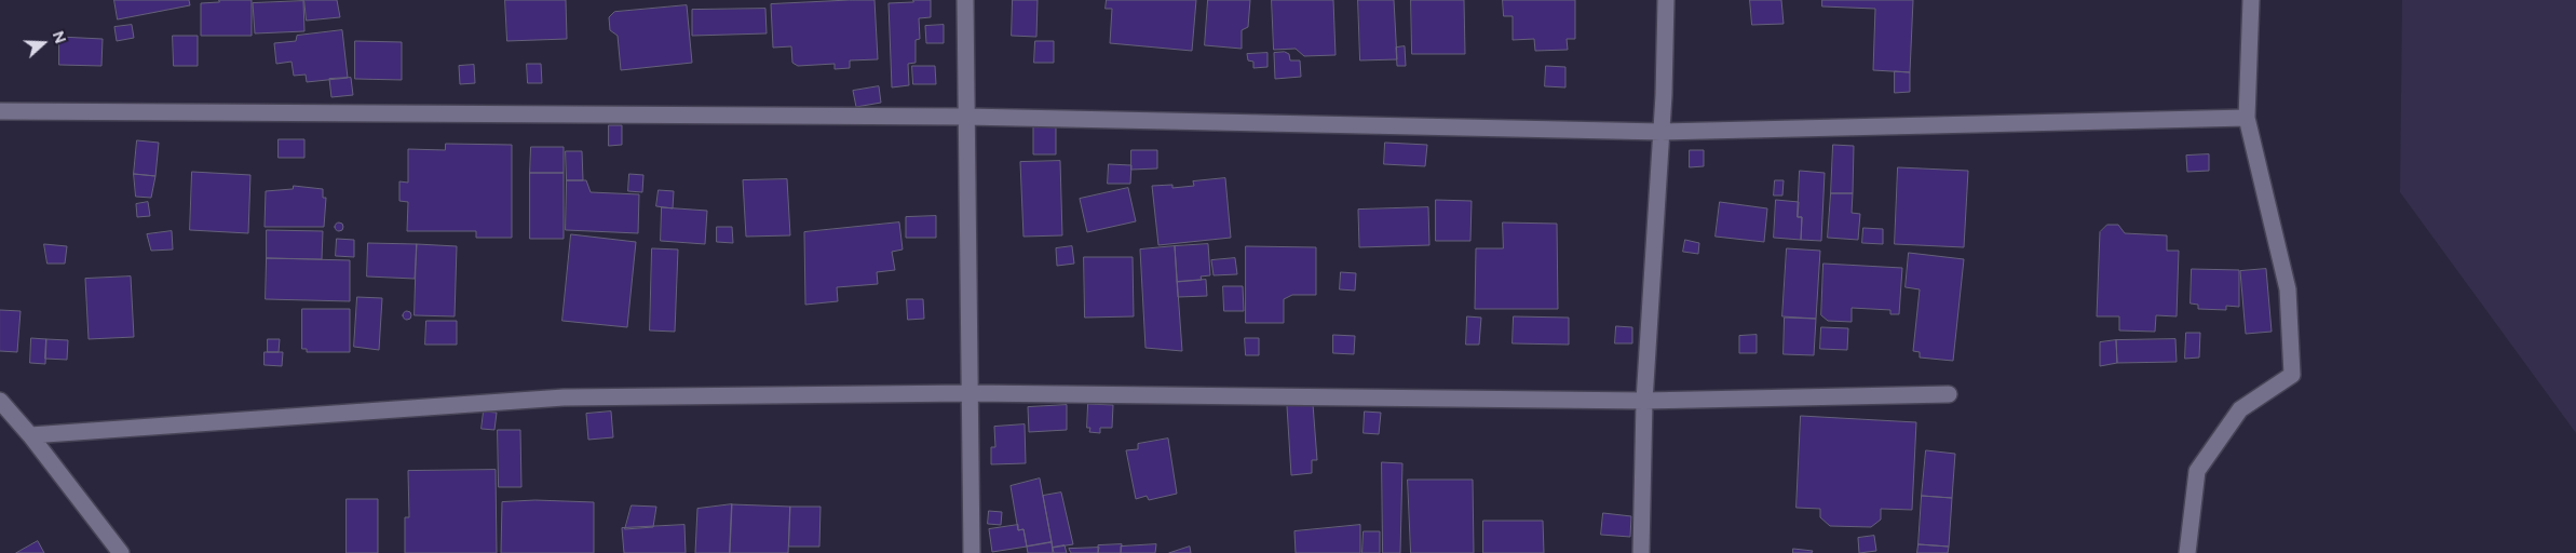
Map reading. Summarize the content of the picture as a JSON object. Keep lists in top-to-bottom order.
{
  "north": "right"
}
